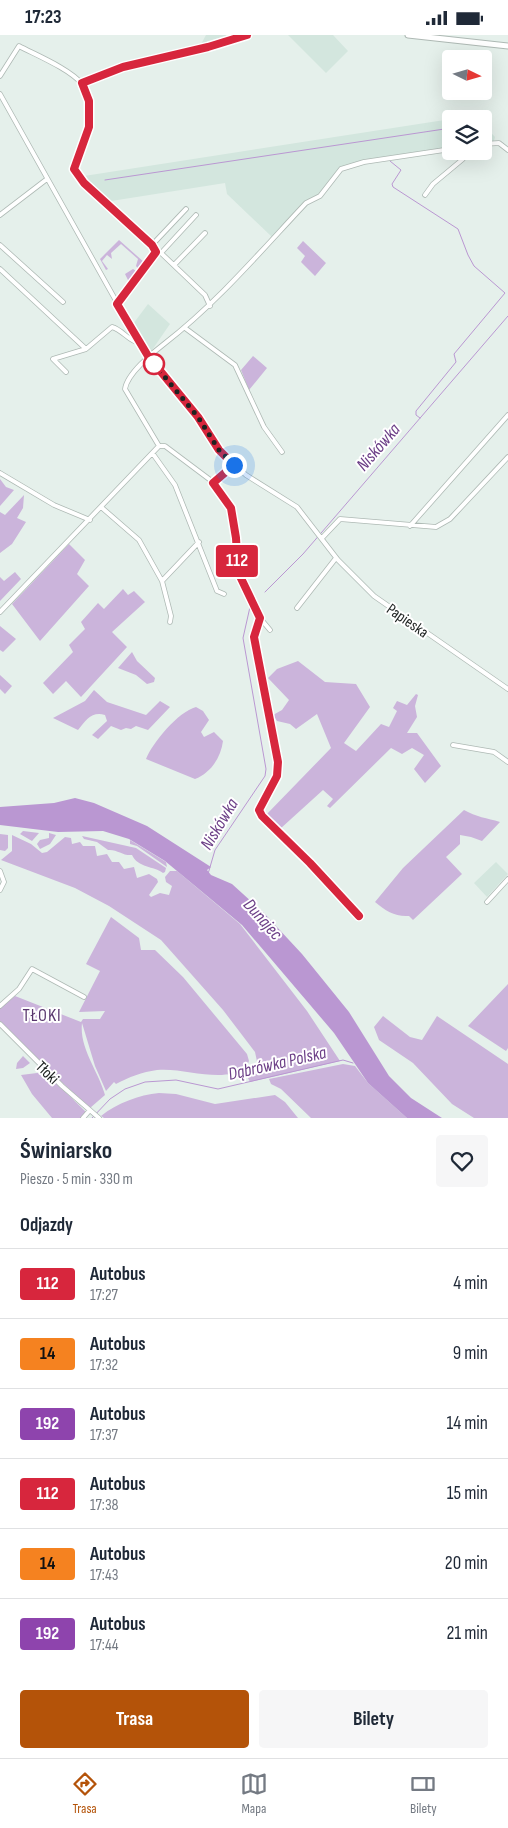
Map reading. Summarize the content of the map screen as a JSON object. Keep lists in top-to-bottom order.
{
  "streets": {
    "street": ["Papieska", "Tłoki"]
  },
  "districts": ["TŁOKI"],
  "water": ["Niskówka", "Dunajec", "Dąbrówka Polska"],
  "lines": ["bus line 112"],
  "north": "right",
  "page": {
    "status": "17:23",
    "on_map": "112",
    "heading": [
      ["Świniarsko", "Pieszo · 5 min · 330 m"],
      "Odjazdy"
    ],
    "list": [
      {
        "mark": "112",
        "name": "Autobus",
        "note": "17:27",
        "value": "4 min"
      },
      {
        "mark": "14",
        "name": "Autobus",
        "note": "17:32",
        "value": "9 min"
      },
      {
        "mark": "192",
        "name": "Autobus",
        "note": "17:37",
        "value": "14 min"
      },
      {
        "mark": "112",
        "name": "Autobus",
        "note": "17:38",
        "value": "15 min"
      },
      {
        "mark": "14",
        "name": "Autobus",
        "note": "17:43",
        "value": "20 min"
      },
      {
        "mark": "192",
        "name": "Autobus",
        "note": "17:44",
        "value": "21 min"
      }
    ],
    "buttons": ["Trasa", "Bilety"],
    "tabs": ["Trasa", "Mapa", "Bilety"]
  }
}
